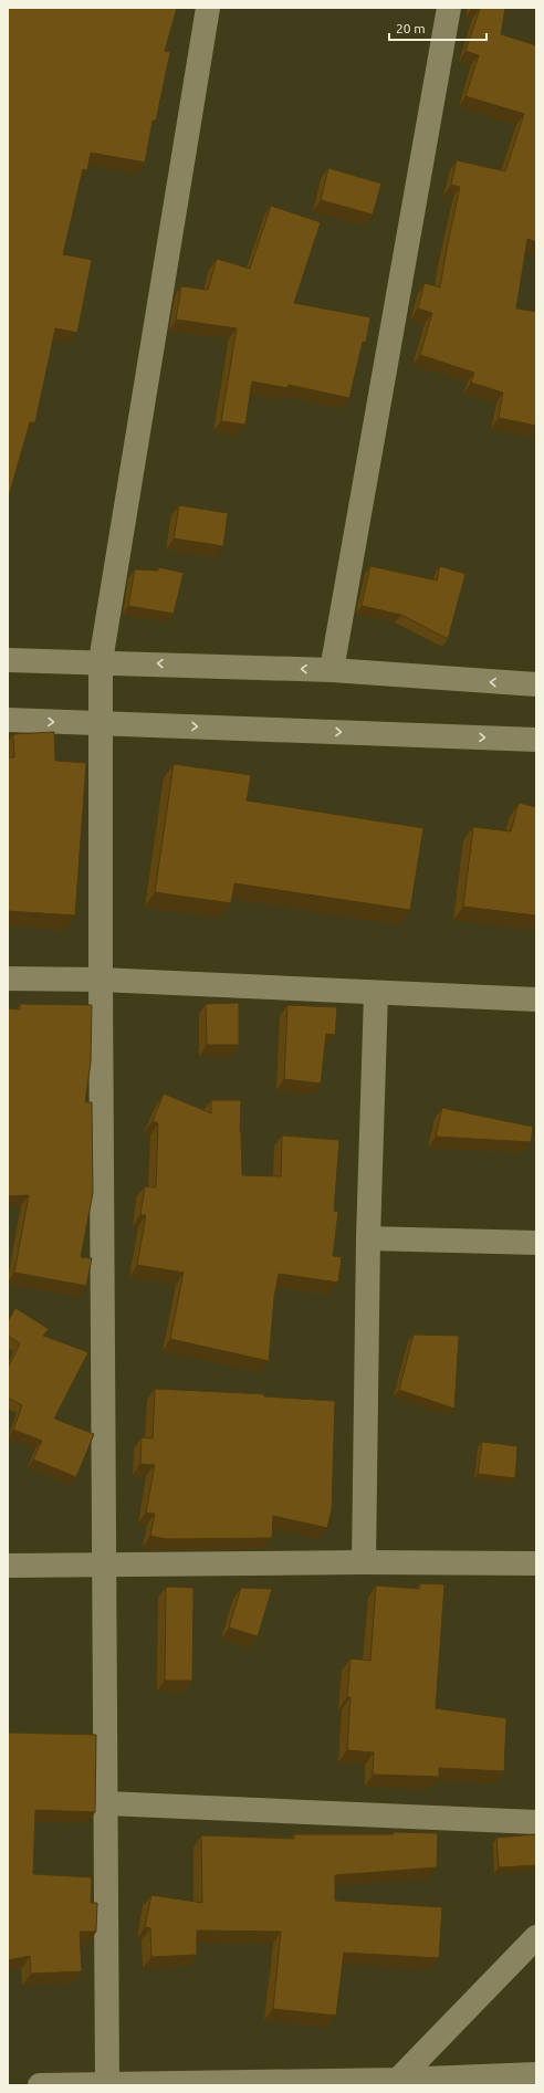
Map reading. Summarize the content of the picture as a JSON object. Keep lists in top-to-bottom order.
{
  "scale_bar": "20 m"
}
